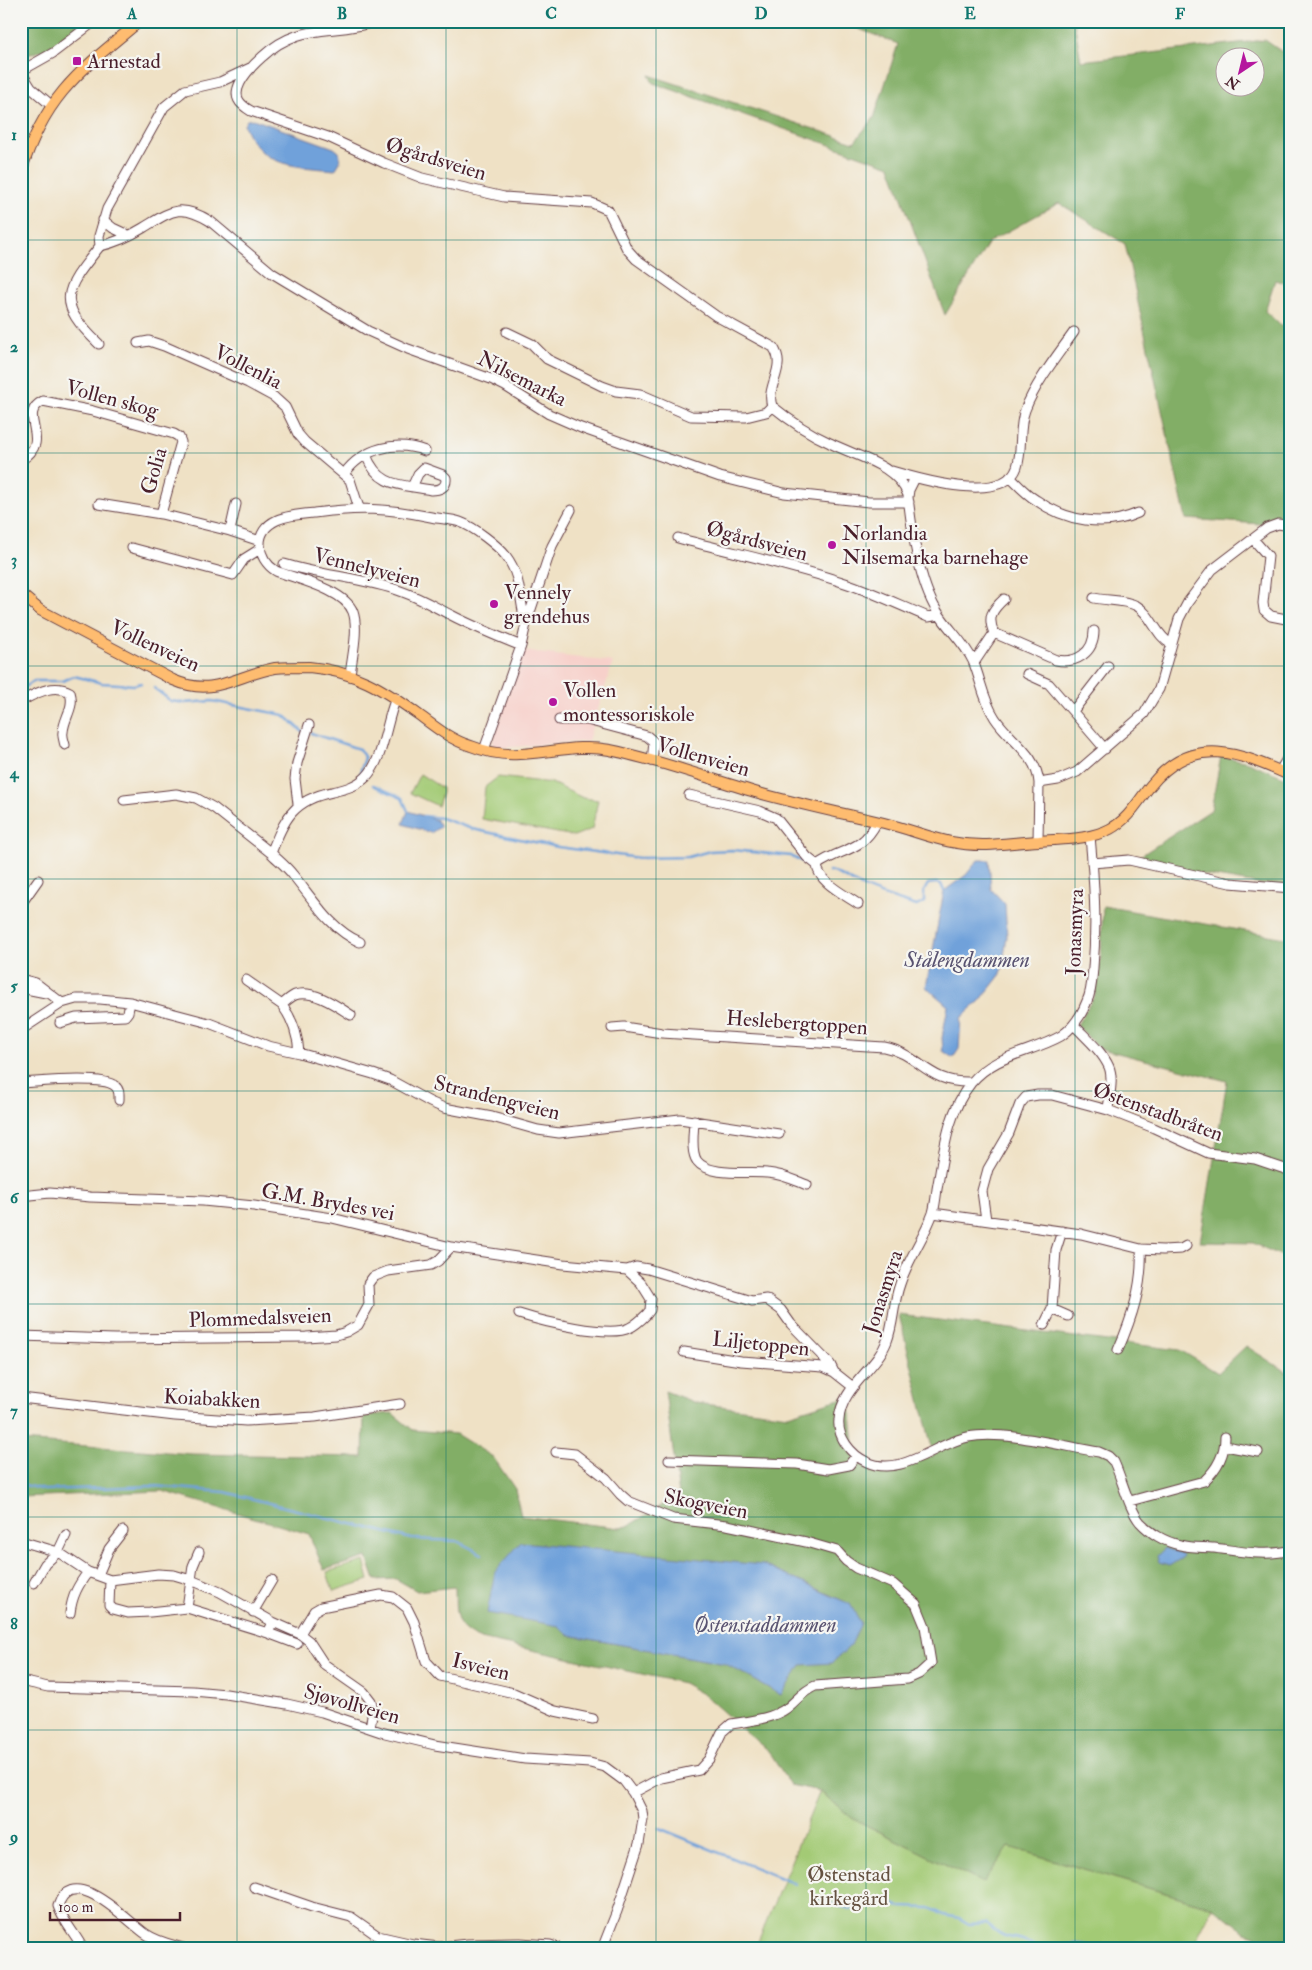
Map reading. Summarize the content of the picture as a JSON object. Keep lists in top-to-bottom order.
{
  "streets": {
    "main road": ["Vollenveien"],
    "street": [
      "Øgårdsveien",
      "Vollenlia",
      "Nilsemarka",
      "Vollen skog",
      "Golia",
      "Vennelyveien",
      "Jonasmyra",
      "Heslebergtoppen",
      "Strandengveien",
      "Østenstadbråten",
      "G.M. Brydes vei",
      "Plommedalsveien",
      "Liljetoppen",
      "Koiabakken",
      "Skogveien",
      "Isveien",
      "Sjøvollveien"
    ]
  },
  "crossings": [
    ["Vollen skog", "Golia"],
    ["Vollenveien", "Jonasmyra"],
    ["Jonasmyra", "Heslebergtoppen"],
    ["Jonasmyra", "G.M. Brydes vei"],
    ["G.M. Brydes vei", "Plommedalsveien"],
    ["G.M. Brydes vei", "Liljetoppen"],
    ["Skogveien", "Sjøvollveien"]
  ],
  "water": ["Stålengdammen", "Østenstaddammen"],
  "parks": ["Østenstad kirkegård"],
  "places": {
    "transit": ["Arnestad"],
    "other": ["Norlandia Nilsemarka barnehage", "Vennely grendehus", "Vollen montessoriskole"]
  },
  "scale_bar": "100 m",
  "north": "bottom left",
  "grid": {
    "columns": [
      "A",
      "B",
      "C",
      "D",
      "E",
      "F"
    ],
    "rows": [
      "1",
      "2",
      "3",
      "4",
      "5",
      "6",
      "7",
      "8",
      "9"
    ]
  }
}
